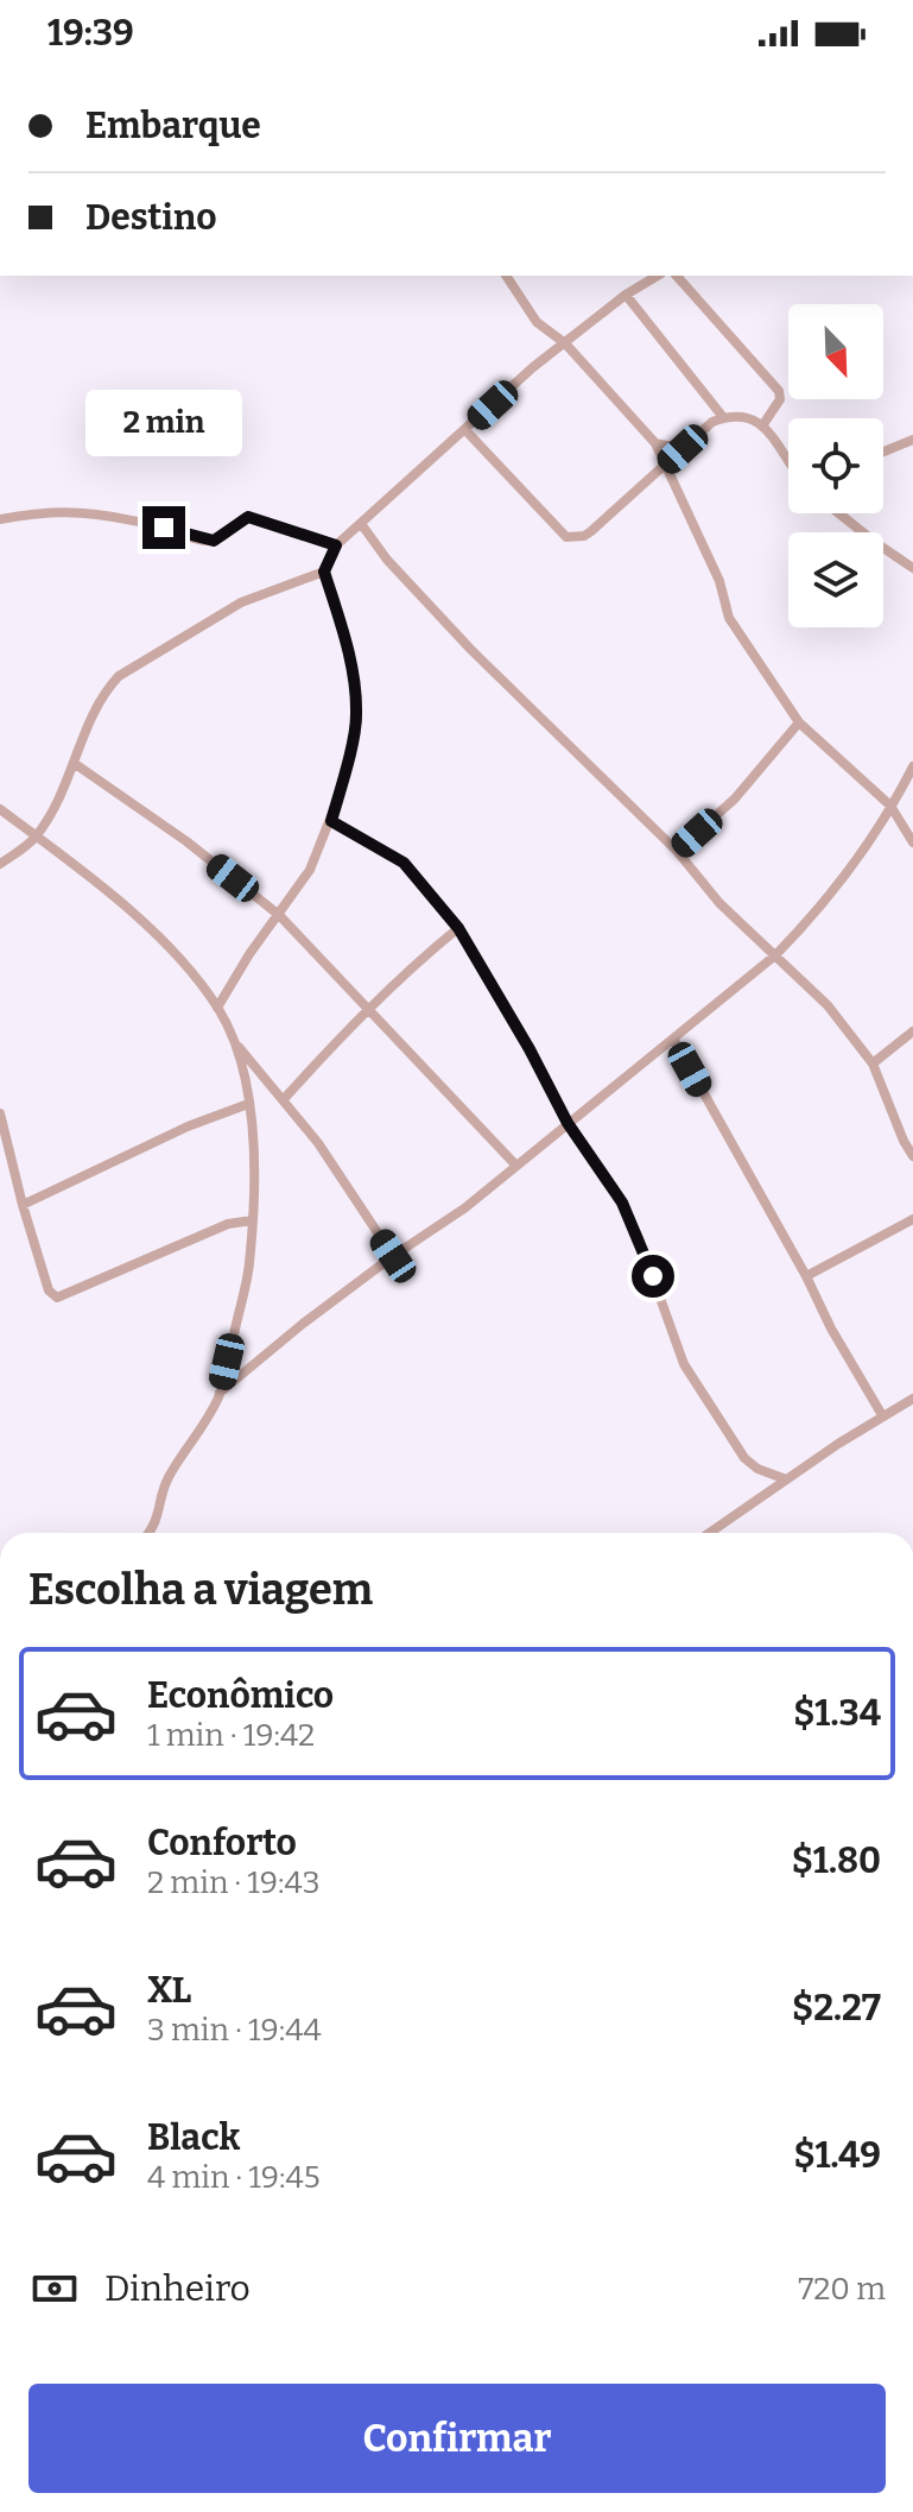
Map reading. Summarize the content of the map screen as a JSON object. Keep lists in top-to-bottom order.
{
  "north": "bottom right",
  "page": {
    "status": "19:39",
    "banner": ["Embarque", "Destino"],
    "bubble": "2 min",
    "heading": "Escolha a viagem",
    "list": [
      {
        "name": "Econômico",
        "note": "1 min · 19:42",
        "value": "$1.34"
      },
      {
        "name": "Conforto",
        "note": "2 min · 19:43",
        "value": "$1.80"
      },
      {
        "name": "XL",
        "note": "3 min · 19:44",
        "value": "$2.27"
      },
      {
        "name": "Black",
        "note": "4 min · 19:45",
        "value": "$1.49"
      }
    ],
    "pay": ["Dinheiro", "720 m"],
    "buttons": "Confirmar"
  }
}
